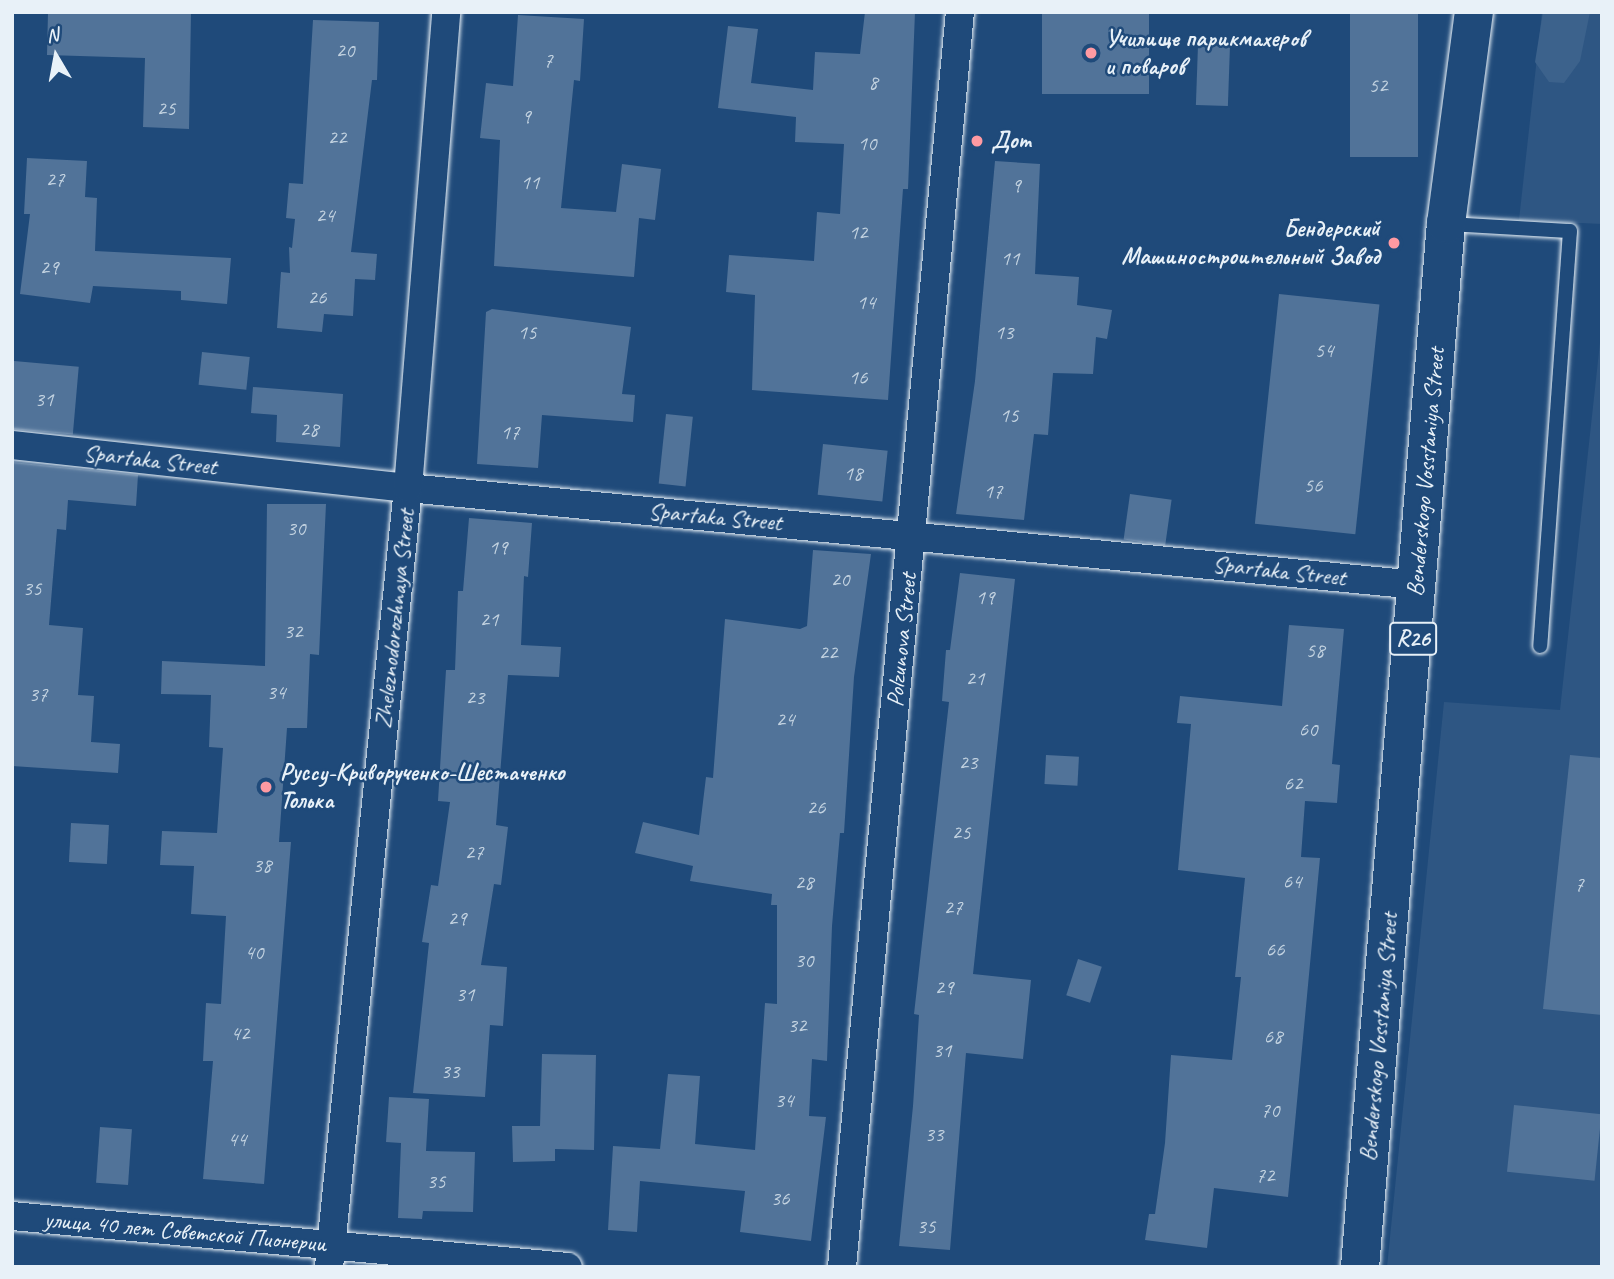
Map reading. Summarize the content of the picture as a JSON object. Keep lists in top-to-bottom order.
{
  "streets": {
    "main road": ["Benderskogo Vosstaniya Street", "R26"],
    "street": [
      "Spartaka Street",
      "Zheleznodorozhnaya Street",
      "Polzunova Street",
      "улица 40 лет Советской Пионерии"
    ]
  },
  "crossings": [
    ["Spartaka Street", "Benderskogo Vosstaniya Street"],
    ["Spartaka Street", "Zheleznodorozhnaya Street"],
    ["Spartaka Street", "Polzunova Street"],
    ["Zheleznodorozhnaya Street", "улица 40 лет Советской Пионерии"]
  ],
  "places": [
    "Училище парикмахеров и поваров",
    "Дот",
    "Бендерский Машиностроительный Завод",
    "Руссу-Криворученко-Шестаченко Толька"
  ],
  "house_numbers": [
    "20",
    "7",
    "8",
    "52",
    "25",
    "9",
    "22",
    "10",
    "27",
    "11",
    "9",
    "24",
    "12",
    "11",
    "29",
    "26",
    "14",
    "15",
    "13",
    "54",
    "16",
    "31",
    "15",
    "28",
    "17",
    "18",
    "56",
    "17",
    "30",
    "19",
    "20",
    "35",
    "19",
    "21",
    "32",
    "58",
    "22",
    "21",
    "34",
    "37",
    "23",
    "24",
    "60",
    "23",
    "62",
    "26",
    "25",
    "27",
    "38",
    "64",
    "28",
    "7",
    "27",
    "29",
    "66",
    "40",
    "30",
    "29",
    "31",
    "32",
    "42",
    "68",
    "31",
    "33",
    "34",
    "70",
    "33",
    "44",
    "72",
    "35",
    "36",
    "35"
  ],
  "north": "top"
}
